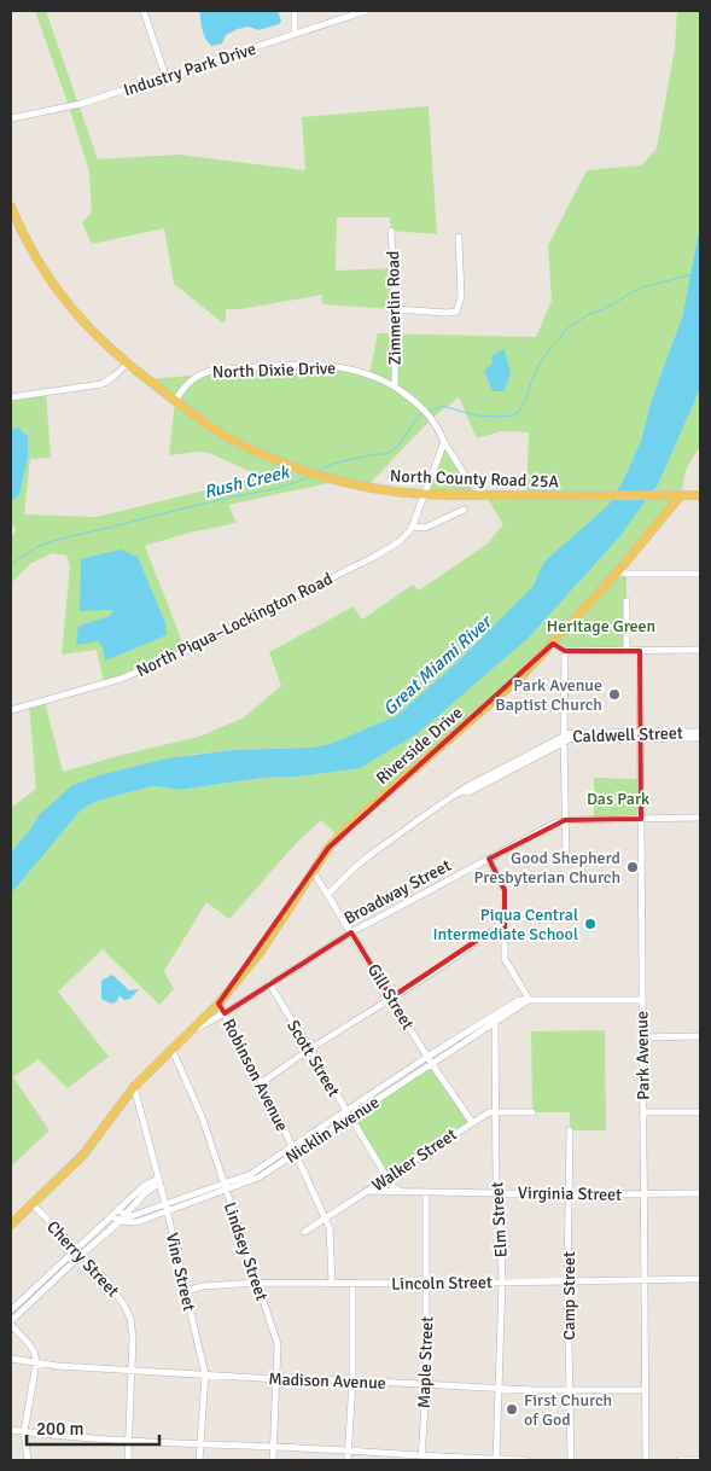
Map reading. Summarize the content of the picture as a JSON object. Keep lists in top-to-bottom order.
{
  "streets": {
    "main road": ["North County Road 25A", "Riverside Drive"],
    "street": [
      "Industry Park Drive",
      "Zimmerlin Road",
      "North Dixie Drive",
      "North Piqua–Lockington Road",
      "Caldwell Street",
      "Broadway Street",
      "Gill Street",
      "Park Avenue",
      "Scott Street",
      "Robinson Avenue",
      "Nicklin Avenue",
      "Walker Street",
      "Virginia Street",
      "Elm Street",
      "Lindsey Street",
      "Cherry Street",
      "Vine Street",
      "Lincoln Street",
      "Camp Street",
      "Maple Street",
      "Madison Avenue"
    ]
  },
  "crossings": [
    ["Zimmerlin Road", "North Dixie Drive"],
    ["North Dixie Drive", "North County Road 25A"],
    ["North County Road 25A", "North Piqua–Lockington Road"],
    ["North County Road 25A", "Riverside Drive"],
    ["Caldwell Street", "Gill Street"],
    ["Caldwell Street", "Park Avenue"],
    ["Riverside Drive", "Broadway Street"],
    ["Riverside Drive", "Gill Street"],
    ["Riverside Drive", "Robinson Avenue"],
    ["Broadway Street", "Gill Street"],
    ["Broadway Street", "Park Avenue"],
    ["Broadway Street", "Scott Street"],
    ["Broadway Street", "Robinson Avenue"],
    ["Gill Street", "Nicklin Avenue"],
    ["Gill Street", "Walker Street"],
    ["Park Avenue", "Virginia Street"],
    ["Park Avenue", "Lincoln Street"],
    ["Park Avenue", "Madison Avenue"],
    ["Scott Street", "Nicklin Avenue"],
    ["Scott Street", "Walker Street"],
    ["Scott Street", "Virginia Street"],
    ["Robinson Avenue", "Nicklin Avenue"],
    ["Robinson Avenue", "Walker Street"],
    ["Robinson Avenue", "Lincoln Street"],
    ["Nicklin Avenue", "Elm Street"],
    ["Nicklin Avenue", "Lindsey Street"],
    ["Nicklin Avenue", "Cherry Street"],
    ["Nicklin Avenue", "Vine Street"],
    ["Walker Street", "Virginia Street"],
    ["Walker Street", "Elm Street"],
    ["Virginia Street", "Elm Street"],
    ["Virginia Street", "Camp Street"],
    ["Virginia Street", "Maple Street"],
    ["Elm Street", "Lincoln Street"],
    ["Elm Street", "Madison Avenue"],
    ["Lindsey Street", "Lincoln Street"],
    ["Lindsey Street", "Madison Avenue"],
    ["Cherry Street", "Madison Avenue"],
    ["Vine Street", "Lincoln Street"],
    ["Vine Street", "Madison Avenue"],
    ["Lincoln Street", "Camp Street"],
    ["Lincoln Street", "Maple Street"],
    ["Camp Street", "Madison Avenue"],
    ["Maple Street", "Madison Avenue"]
  ],
  "water": ["Rush Creek", "Great Miami River"],
  "parks": ["Heritage Green", "Das Park"],
  "places": [
    "Park Avenue Baptist Church",
    "Good Shepherd Presbyterian Church",
    "Piqua Central Intermediate School",
    "First Church of God"
  ],
  "scale_bar": "200 m"
}
